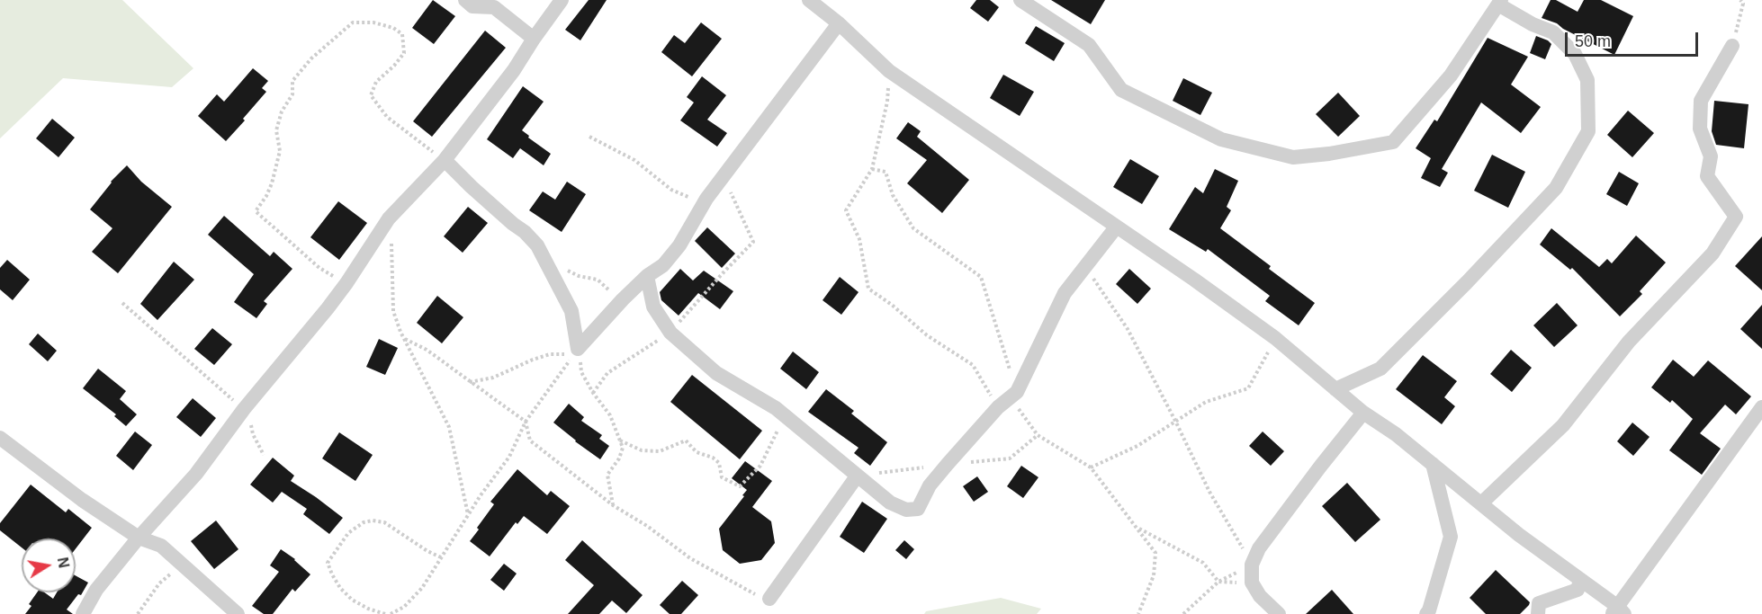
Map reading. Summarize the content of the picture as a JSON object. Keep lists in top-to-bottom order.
{
  "scale_bar": "50 m",
  "north": "right"
}
